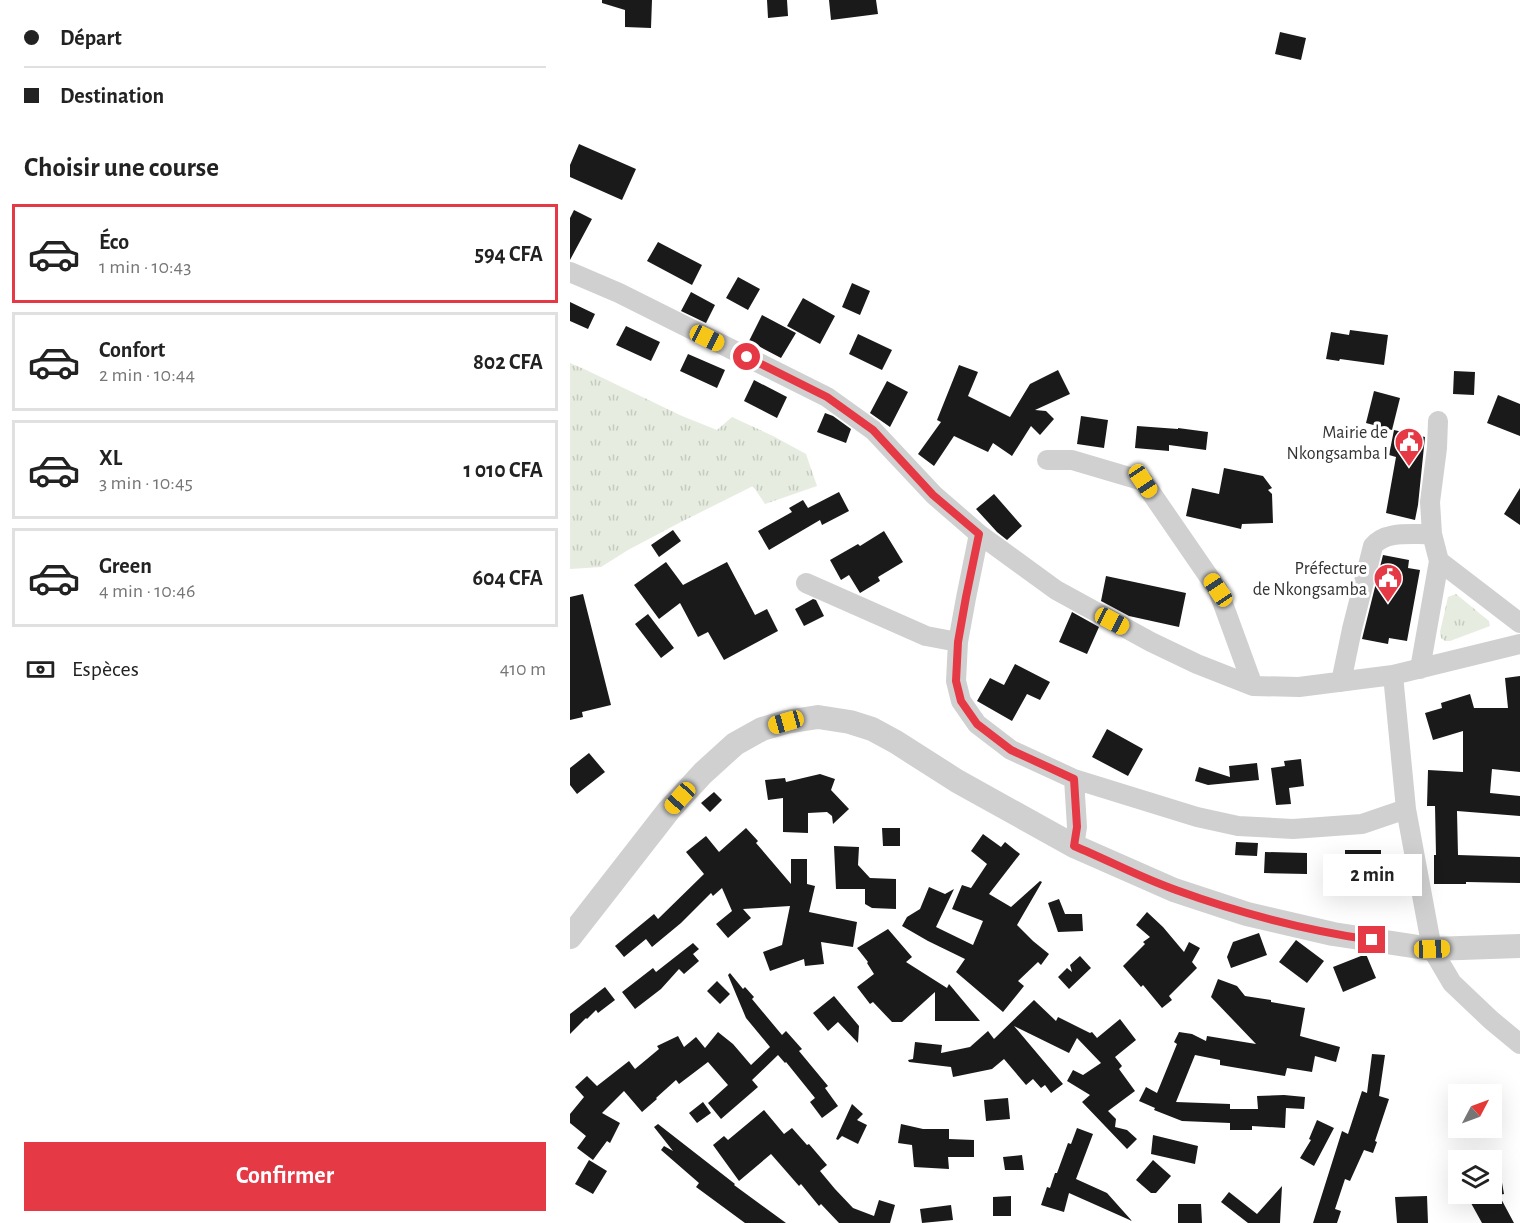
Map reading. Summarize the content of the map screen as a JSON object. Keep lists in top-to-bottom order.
{
  "places": {
    "public building": ["Mairie de Nkongsamba I", "Préfecture de Nkongsamba"]
  },
  "north": "top right",
  "page": {
    "banner": ["Départ", "Destination"],
    "heading": "Choisir une course",
    "list": [
      {
        "name": "Éco",
        "note": "1 min · 10:43",
        "value": "594 CFA"
      },
      {
        "name": "Confort",
        "note": "2 min · 10:44",
        "value": "802 CFA"
      },
      {
        "name": "XL",
        "note": "3 min · 10:45",
        "value": "1 010 CFA"
      },
      {
        "name": "Green",
        "note": "4 min · 10:46",
        "value": "604 CFA"
      }
    ],
    "pay": ["Espèces", "410 m"],
    "bubble": "2 min",
    "buttons": "Confirmer"
  }
}
